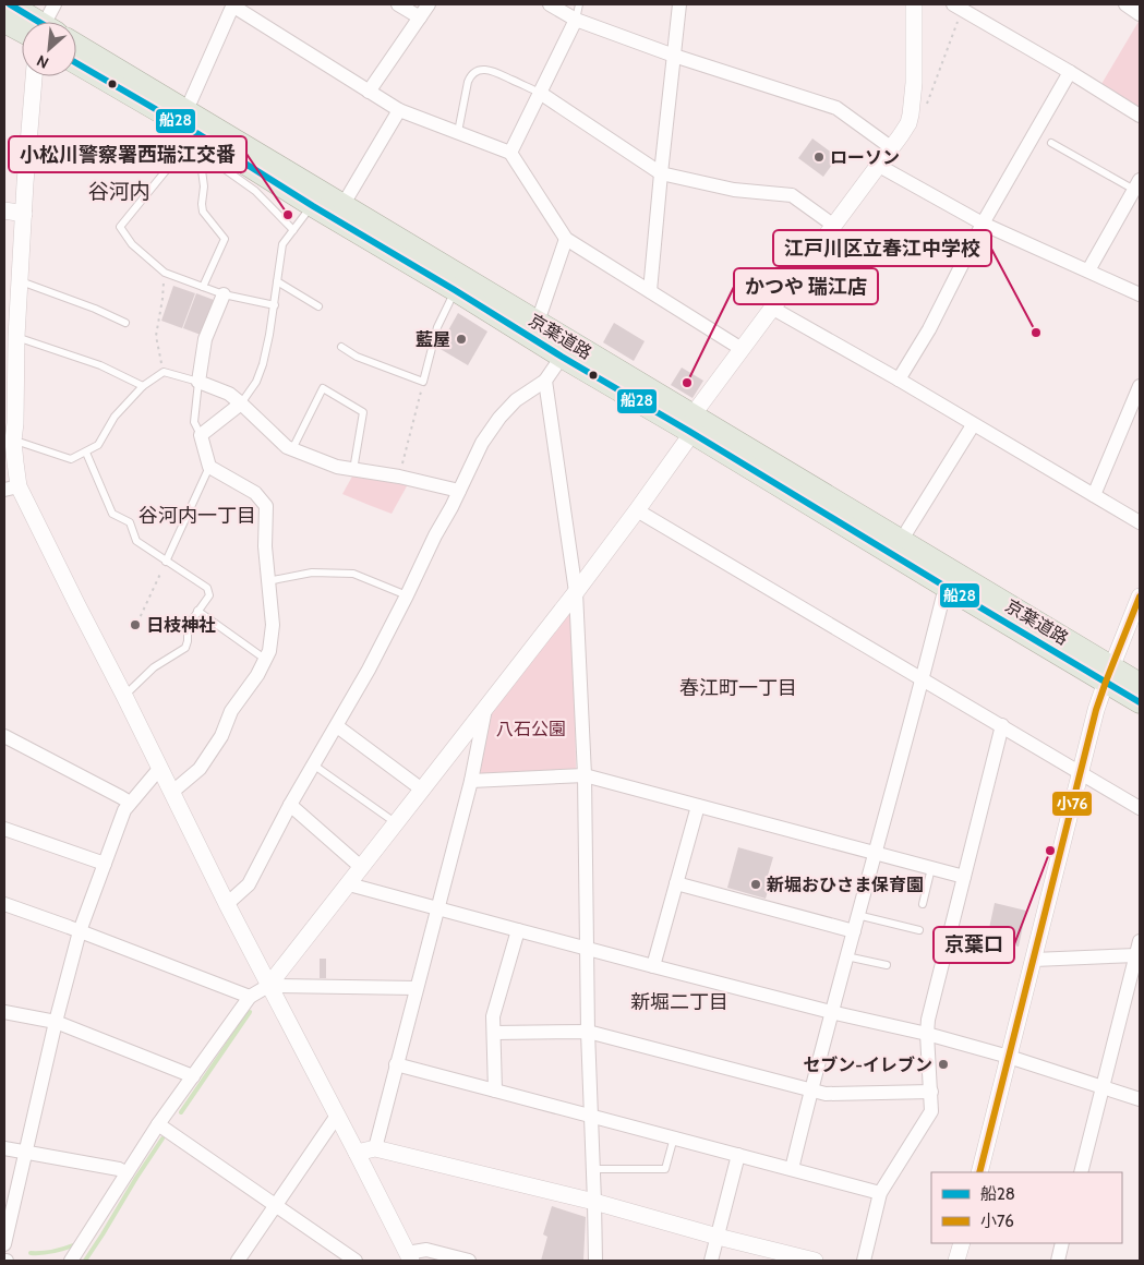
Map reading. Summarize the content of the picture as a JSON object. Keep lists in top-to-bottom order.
{
  "streets": {
    "highway": ["京葉道路"]
  },
  "districts": [
    "谷河内",
    "谷河内一丁目",
    "春江町一丁目",
    "新堀二丁目"
  ],
  "parks": ["八石公園"],
  "places": [
    "ローソン",
    "小松川警察署西瑞江交番",
    "江戸川区立春江中学校",
    "藍屋",
    "かつや 瑞江店",
    "日枝神社",
    "京葉口",
    "新堀おひさま保育園",
    "セブン-イレブン"
  ],
  "lines": ["transit line 船28", "transit line 小76"],
  "legend": ["船28", "小76"],
  "north": "bottom left"
}
